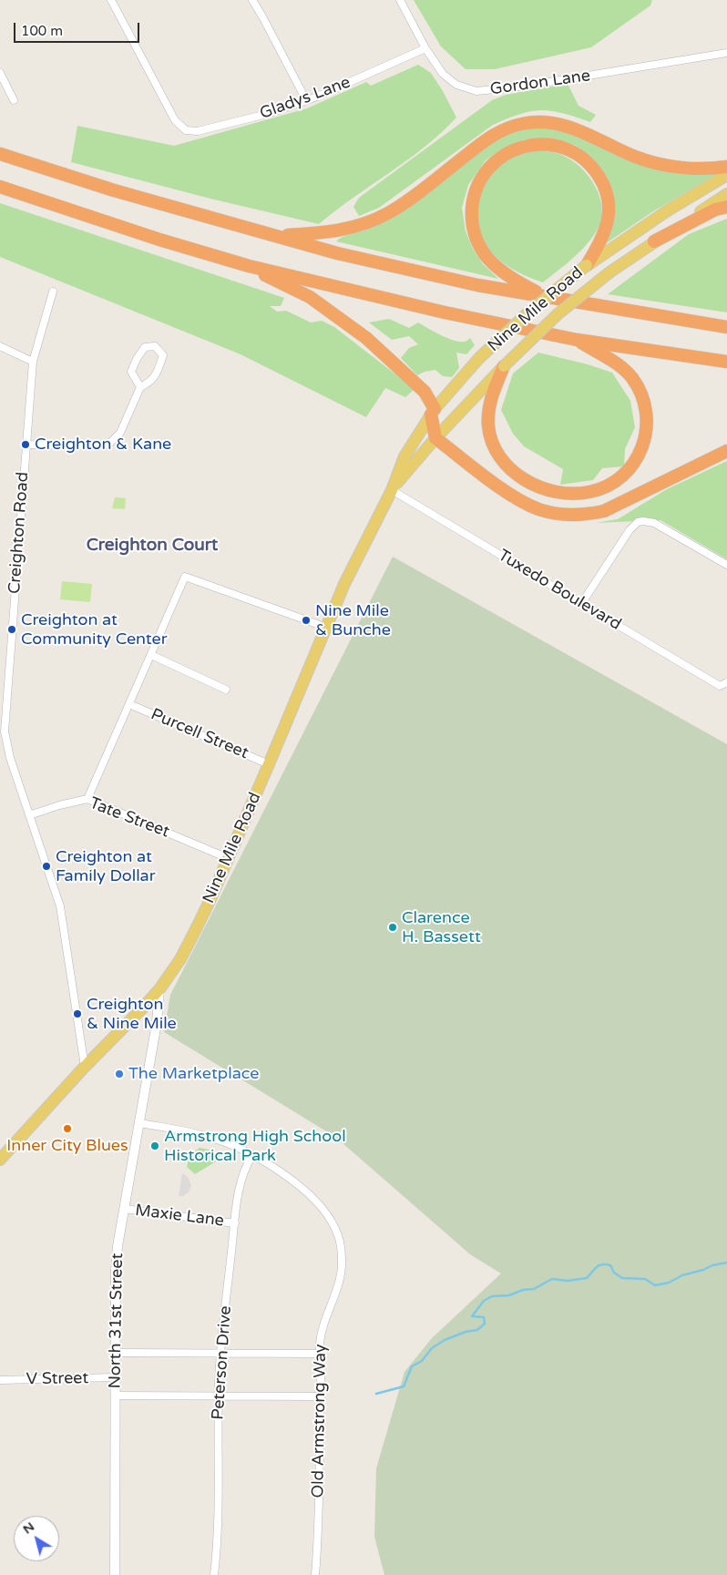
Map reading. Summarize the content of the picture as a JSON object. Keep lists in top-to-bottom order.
{
  "streets": {
    "main road": ["Nine Mile Road"],
    "street": [
      "Gordon Lane",
      "Gladys Lane",
      "Creighton Road",
      "Tuxedo Boulevard",
      "Purcell Street",
      "Tate Street",
      "Maxie Lane",
      "North 31st Street",
      "Peterson Drive",
      "V Street",
      "Old Armstrong Way"
    ]
  },
  "crossings": [
    ["Gordon Lane", "Gladys Lane"],
    ["Nine Mile Road", "Creighton Road"],
    ["Nine Mile Road", "Tuxedo Boulevard"],
    ["Nine Mile Road", "Purcell Street"],
    ["Nine Mile Road", "Tate Street"],
    ["Nine Mile Road", "North 31st Street"],
    ["Creighton Road", "Tate Street"],
    ["Maxie Lane", "North 31st Street"],
    ["Maxie Lane", "Peterson Drive"],
    ["North 31st Street", "V Street"],
    ["North 31st Street", "Old Armstrong Way"],
    ["Peterson Drive", "Old Armstrong Way"]
  ],
  "districts": ["Creighton Court"],
  "places": [
    "Creighton & Kane",
    "Nine Mile & Bunche",
    "Creighton at Community Center",
    "Creighton at Family Dollar",
    "Clarence H. Bassett",
    "Creighton & Nine Mile",
    "The Marketplace",
    "Inner City Blues",
    "Armstrong High School Historical Park"
  ],
  "scale_bar": "100 m",
  "north": "top left"
}
